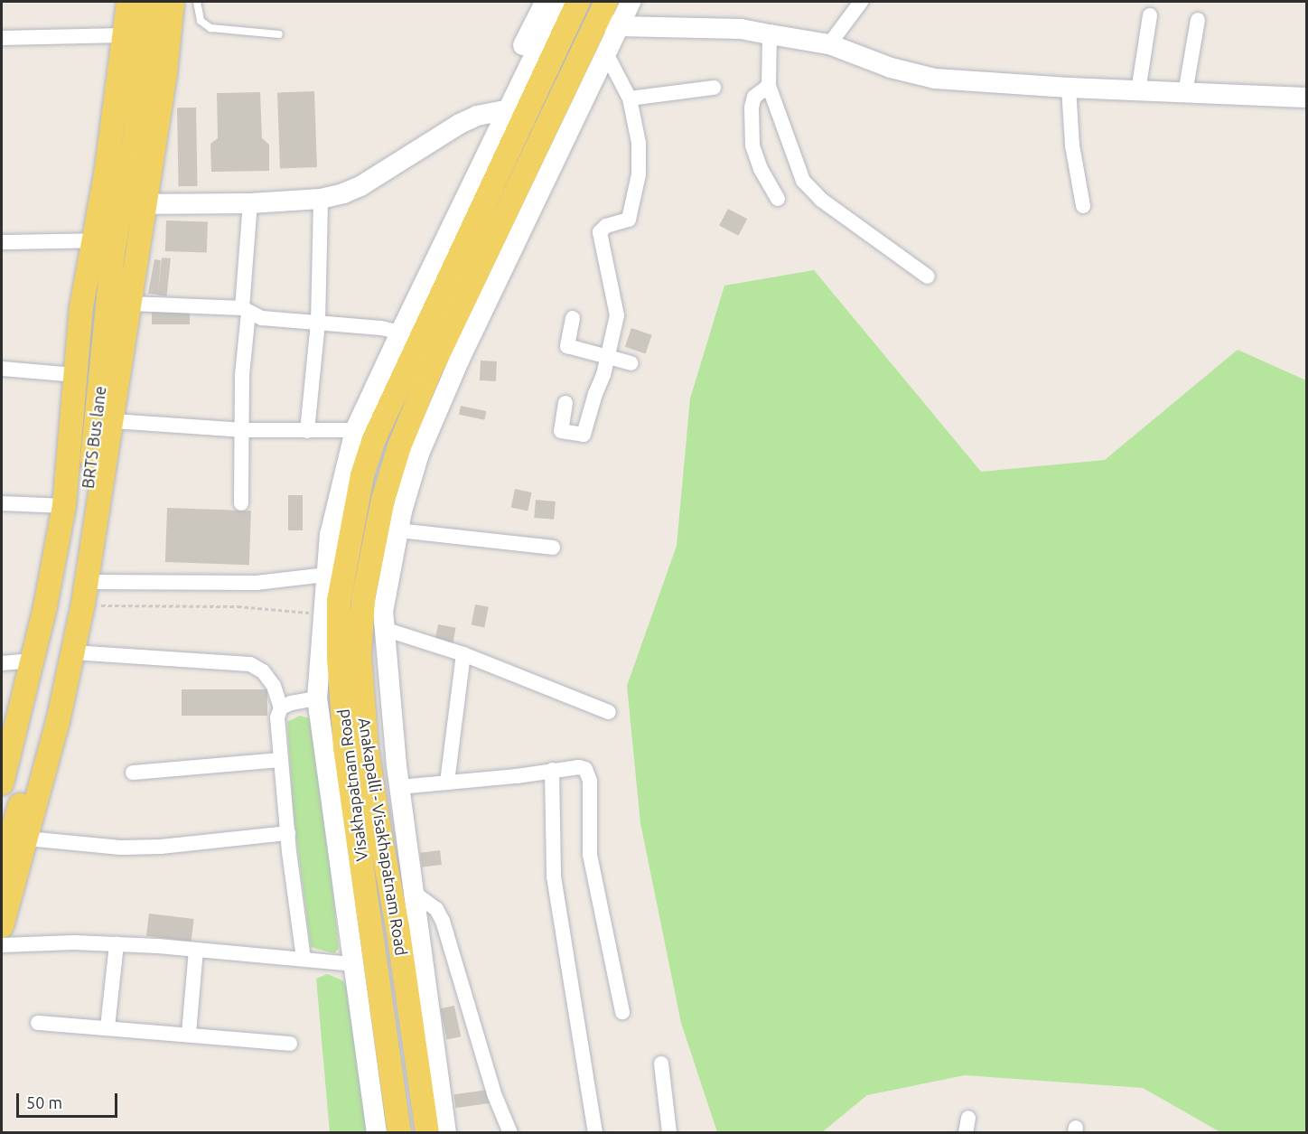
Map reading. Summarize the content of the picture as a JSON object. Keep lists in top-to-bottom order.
{
  "streets": {
    "main road": ["BRTS Bus lane", "Visakhapatnam Road", "Anakapalli - Visakhapatnam Road"]
  },
  "scale_bar": "50 m"
}
